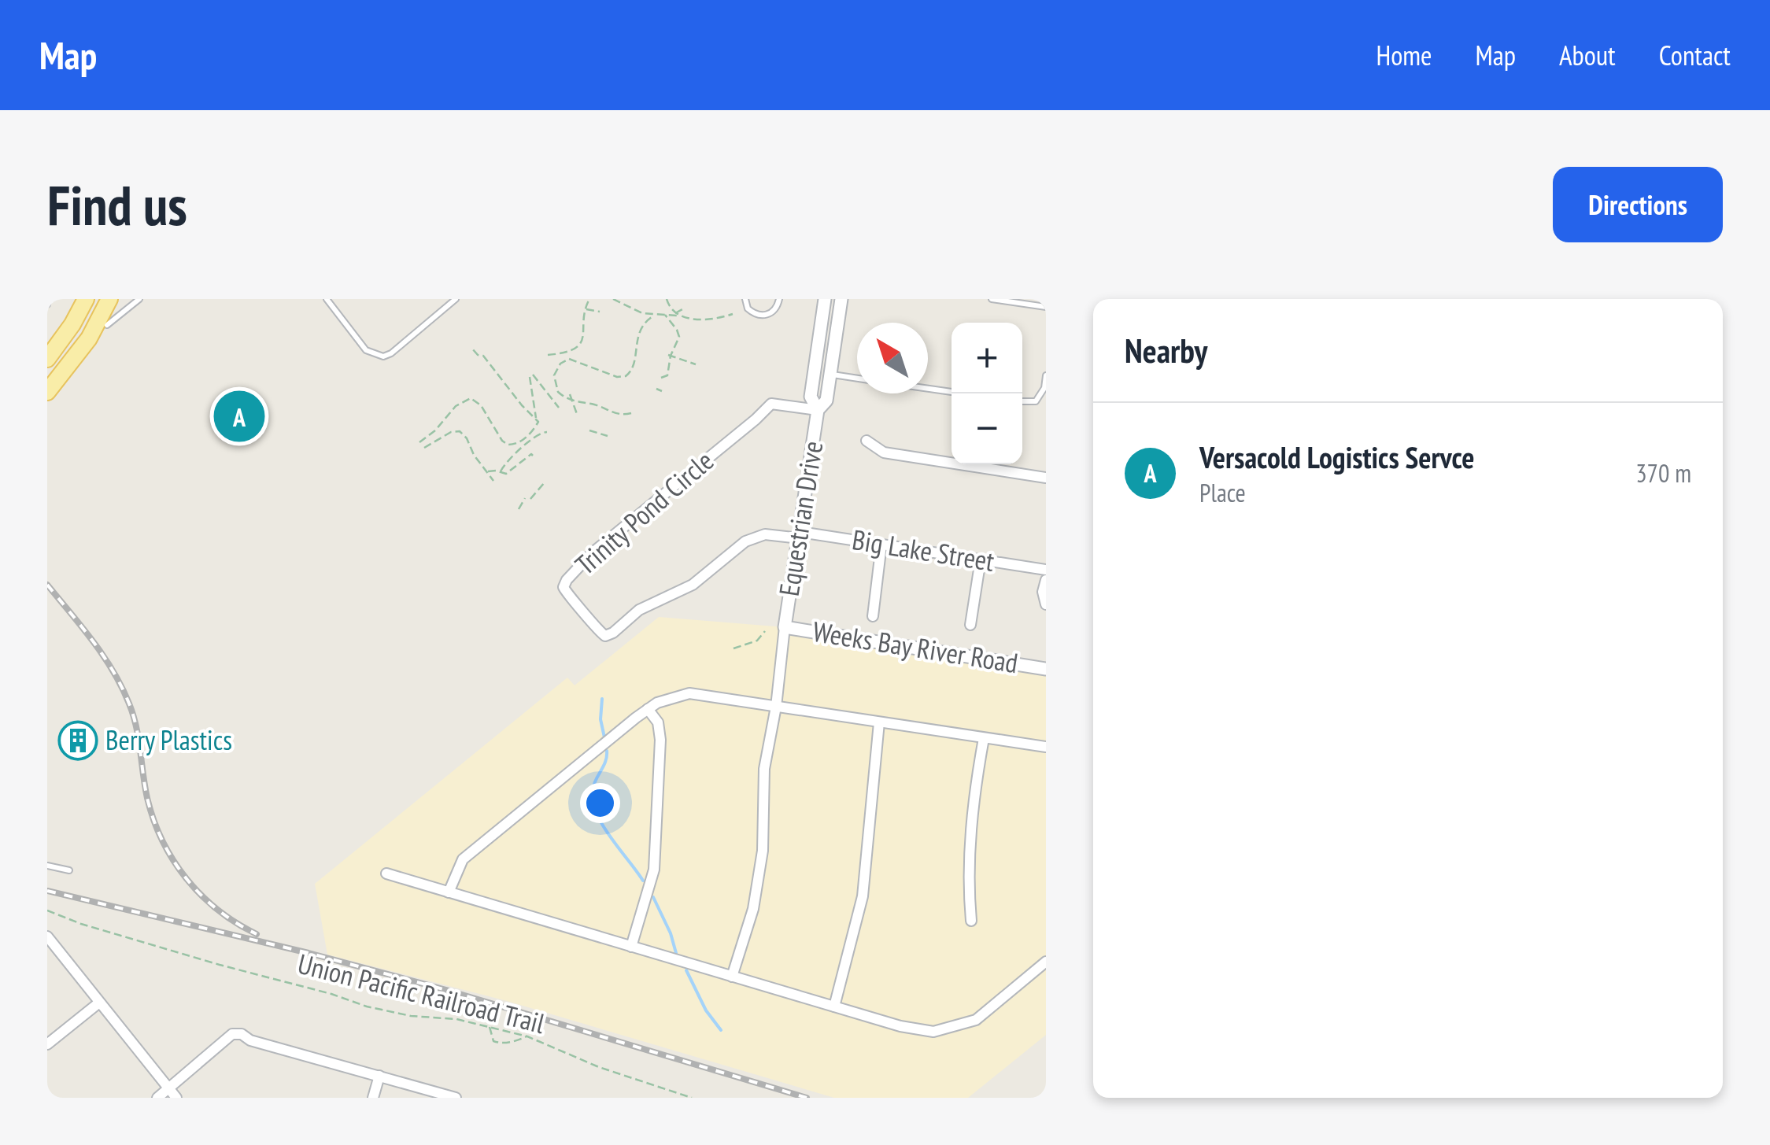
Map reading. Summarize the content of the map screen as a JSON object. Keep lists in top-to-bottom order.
{
  "streets": {
    "street": [
      "Trinity Pond Circle",
      "Equestrian Drive",
      "Big Lake Street",
      "Weeks Bay River Road"
    ],
    "path": ["Union Pacific Railroad Trail"]
  },
  "crossings": [
    ["Trinity Pond Circle", "Equestrian Drive"],
    ["Trinity Pond Circle", "Big Lake Street"],
    ["Equestrian Drive", "Big Lake Street"],
    ["Equestrian Drive", "Weeks Bay River Road"]
  ],
  "places": {
    "building": ["Berry Plastics"]
  },
  "north": "top left",
  "page": {
    "header": "Map",
    "nav": [
      "Home",
      "Map",
      "About",
      "Contact"
    ],
    "buttons": "Directions",
    "title": "Find us",
    "heading": "Nearby",
    "map_buttons": ["+", "−"],
    "pins": "A",
    "list": [
      {
        "mark": "A",
        "name": "Versacold Logistics Servce",
        "note": "Place",
        "value": "370 m"
      }
    ]
  }
}
